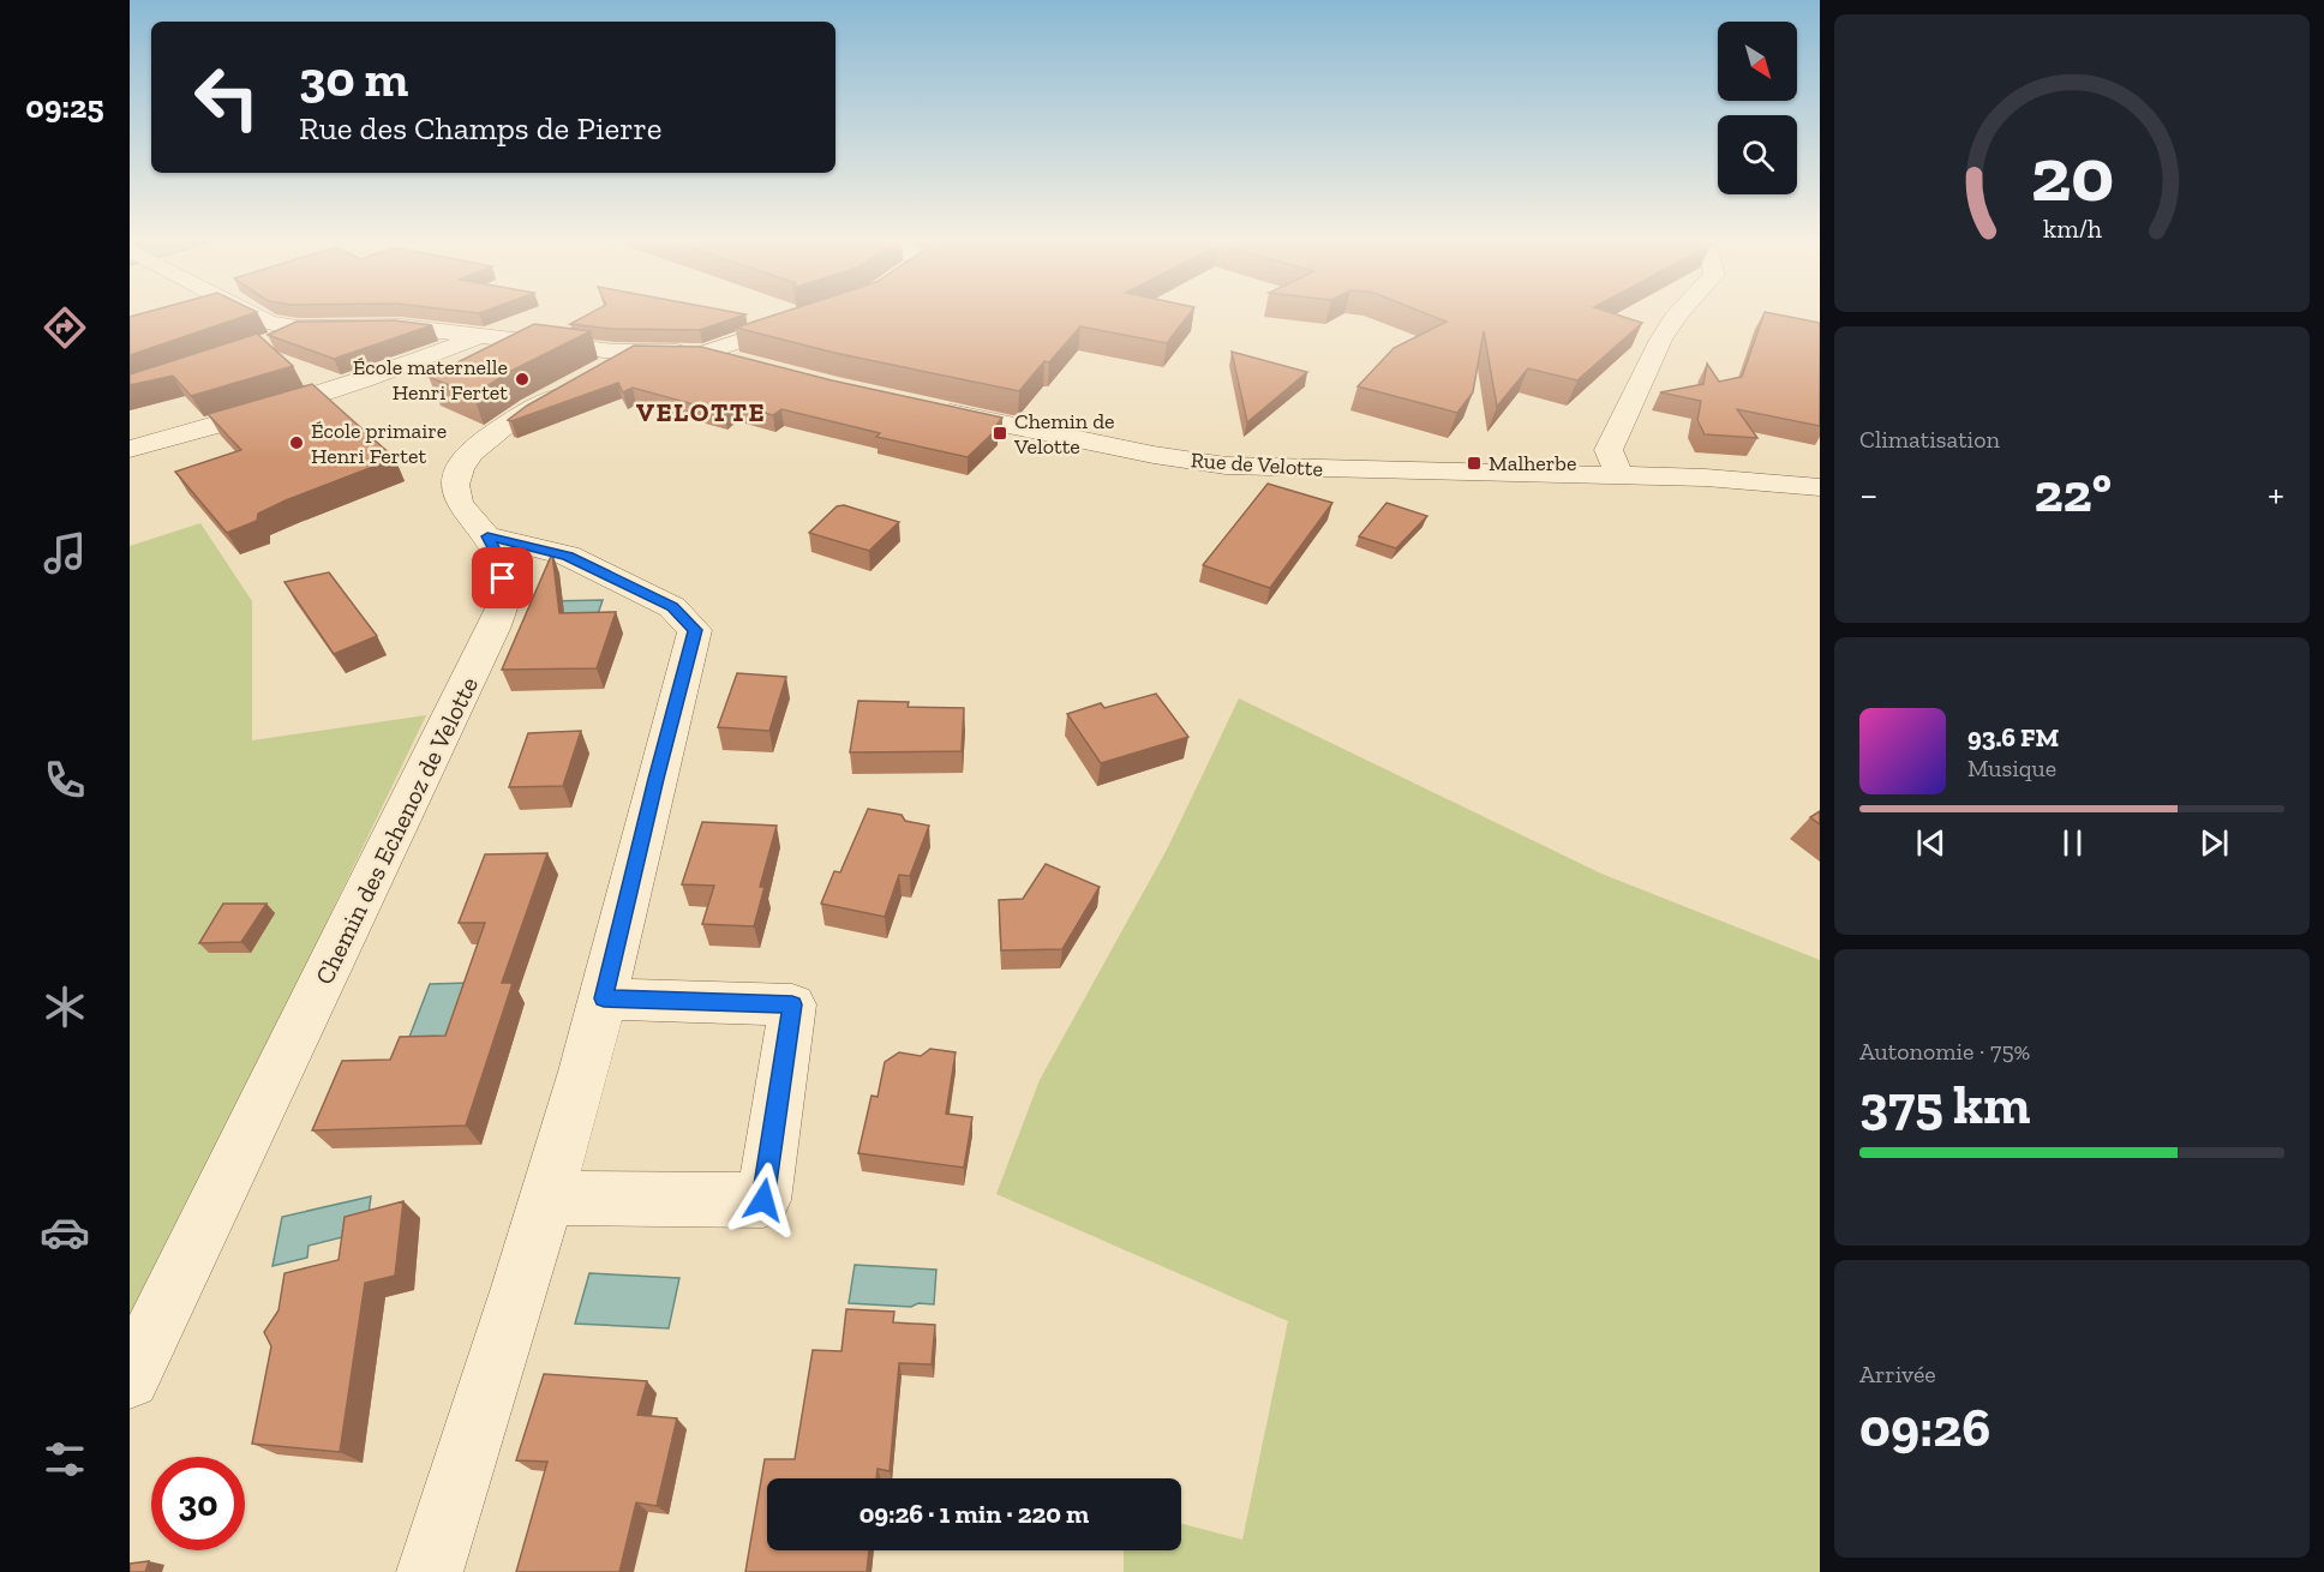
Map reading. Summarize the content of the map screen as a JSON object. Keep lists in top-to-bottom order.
{
  "streets": {
    "street": ["Rue de Velotte", "Chemin des Echenoz de Velotte"]
  },
  "districts": ["VELOTTE"],
  "places": {
    "other": ["École maternelle Henri Fertet", "École primaire Henri Fertet"],
    "transit": ["Chemin de Velotte", "Malherbe"]
  },
  "north": "bottom right",
  "page": {
    "tabs": "09:25",
    "turn": ["30 m", "Rue des Champs de Pierre"],
    "tile": [
      "Climatisation",
      ["Autonomie · 75%", "375 km"],
      ["Arrivée", "09:26"]
    ],
    "heat": ["−", "22°", "+"],
    "song": ["93.6 FM", "Musique"],
    "limit": "30",
    "trip": "09:26 · 1 min · 220 m",
    "gauge": ["20", "km/h"]
  }
}
